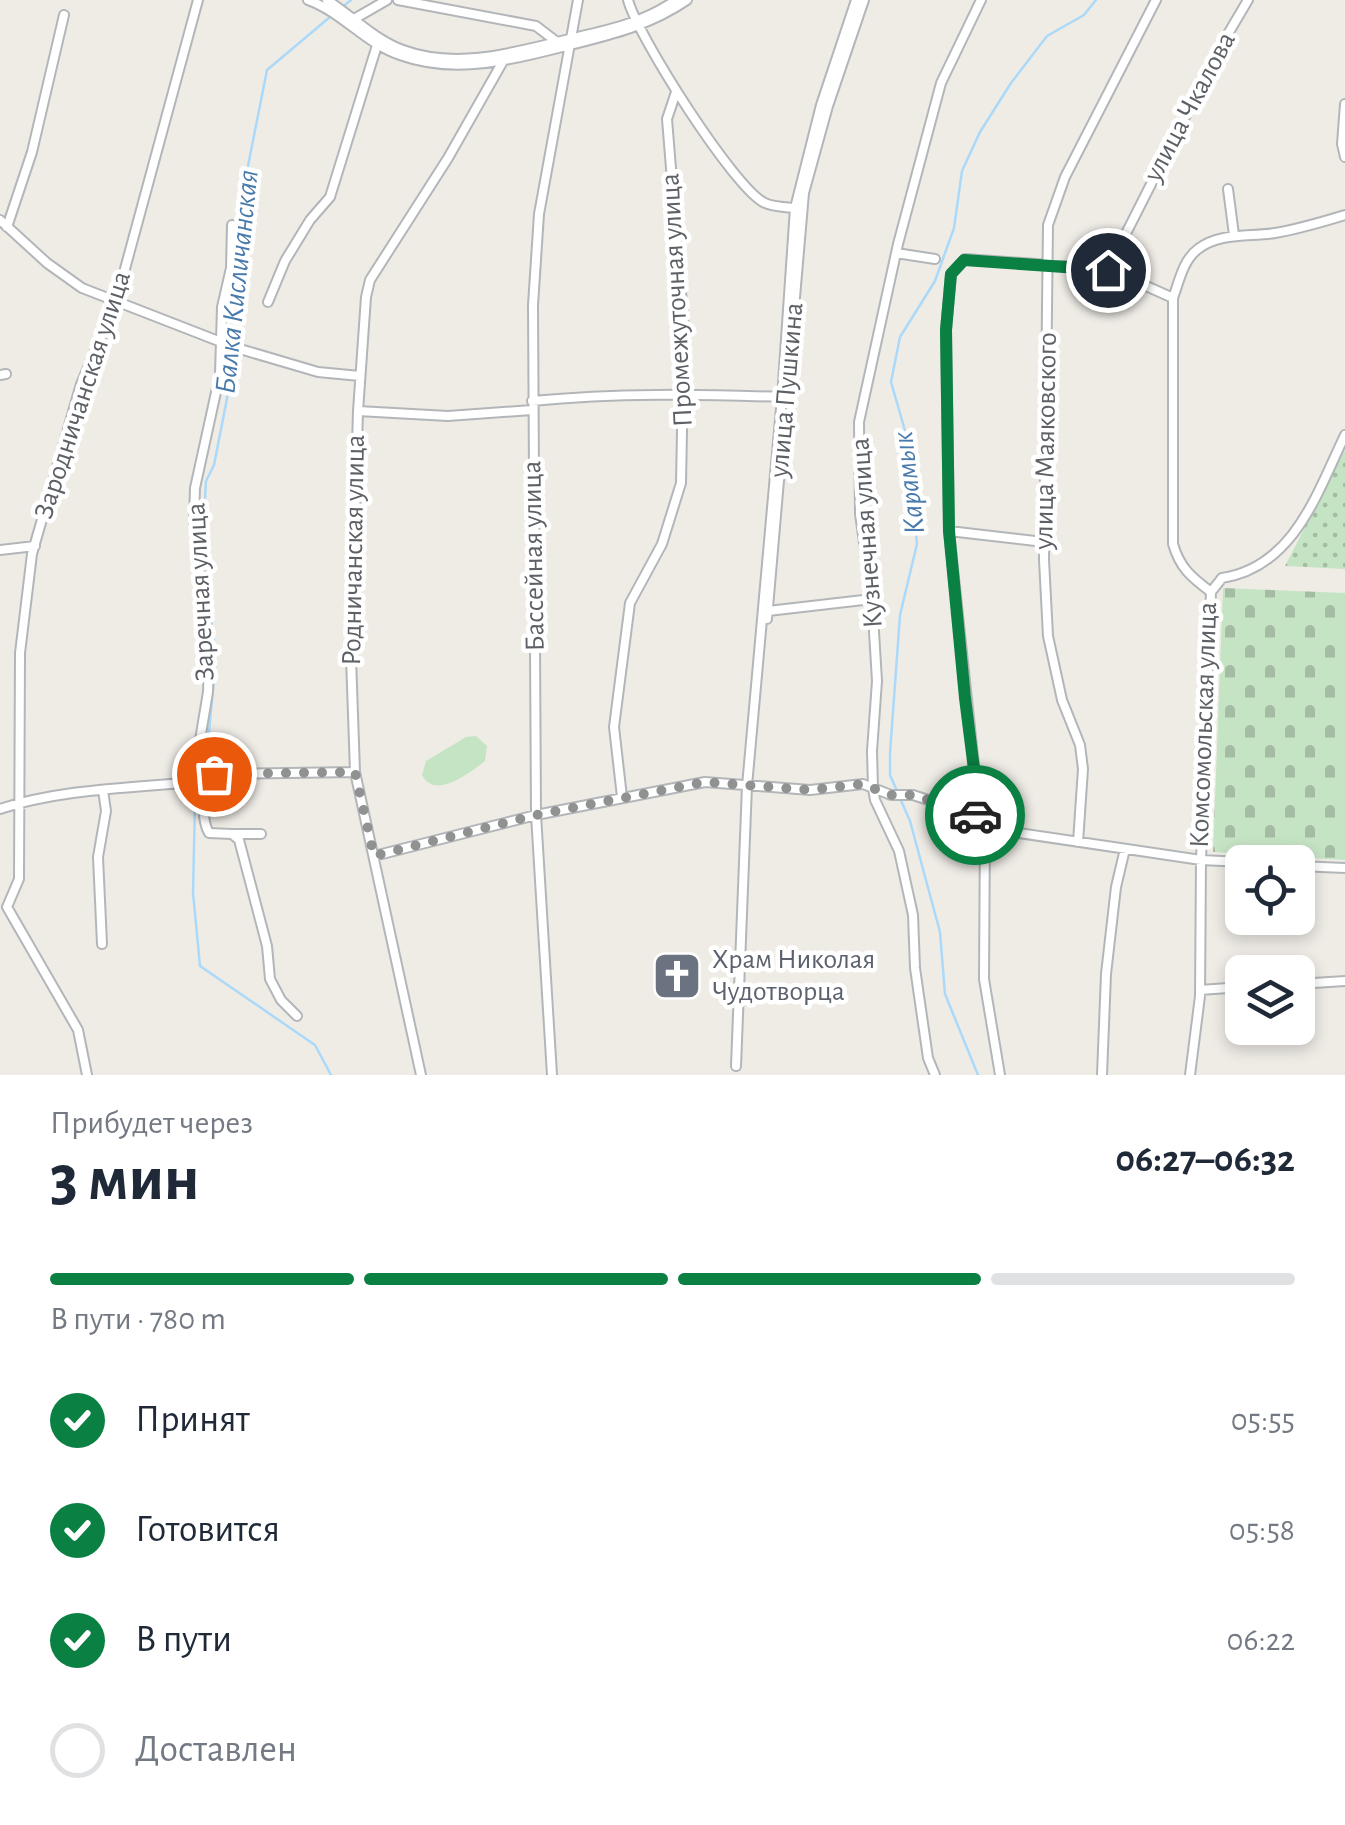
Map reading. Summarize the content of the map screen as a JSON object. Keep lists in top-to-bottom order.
{
  "streets": {
    "street": [
      "улица Чкалова",
      "Промежуточная улица",
      "улица Пушкина",
      "Зародничанская улица",
      "улица Маяковского",
      "Кузнечная улица",
      "Родничанская улица",
      "Бассейная улица",
      "Заречная улица",
      "Комсомольская улица"
    ]
  },
  "water": ["Балка Кисличанская", "Карамык"],
  "places": {
    "church": ["Храм Николая Чудотворца"]
  },
  "page": {
    "heading": ["3 мин", "Прибудет через", "06:27–06:32"],
    "bar": "В пути · 780 m",
    "list": [
      ["Принят", "05:55"],
      ["Готовится", "05:58"],
      ["В пути", "06:22"],
      "Доставлен"
    ]
  }
}
